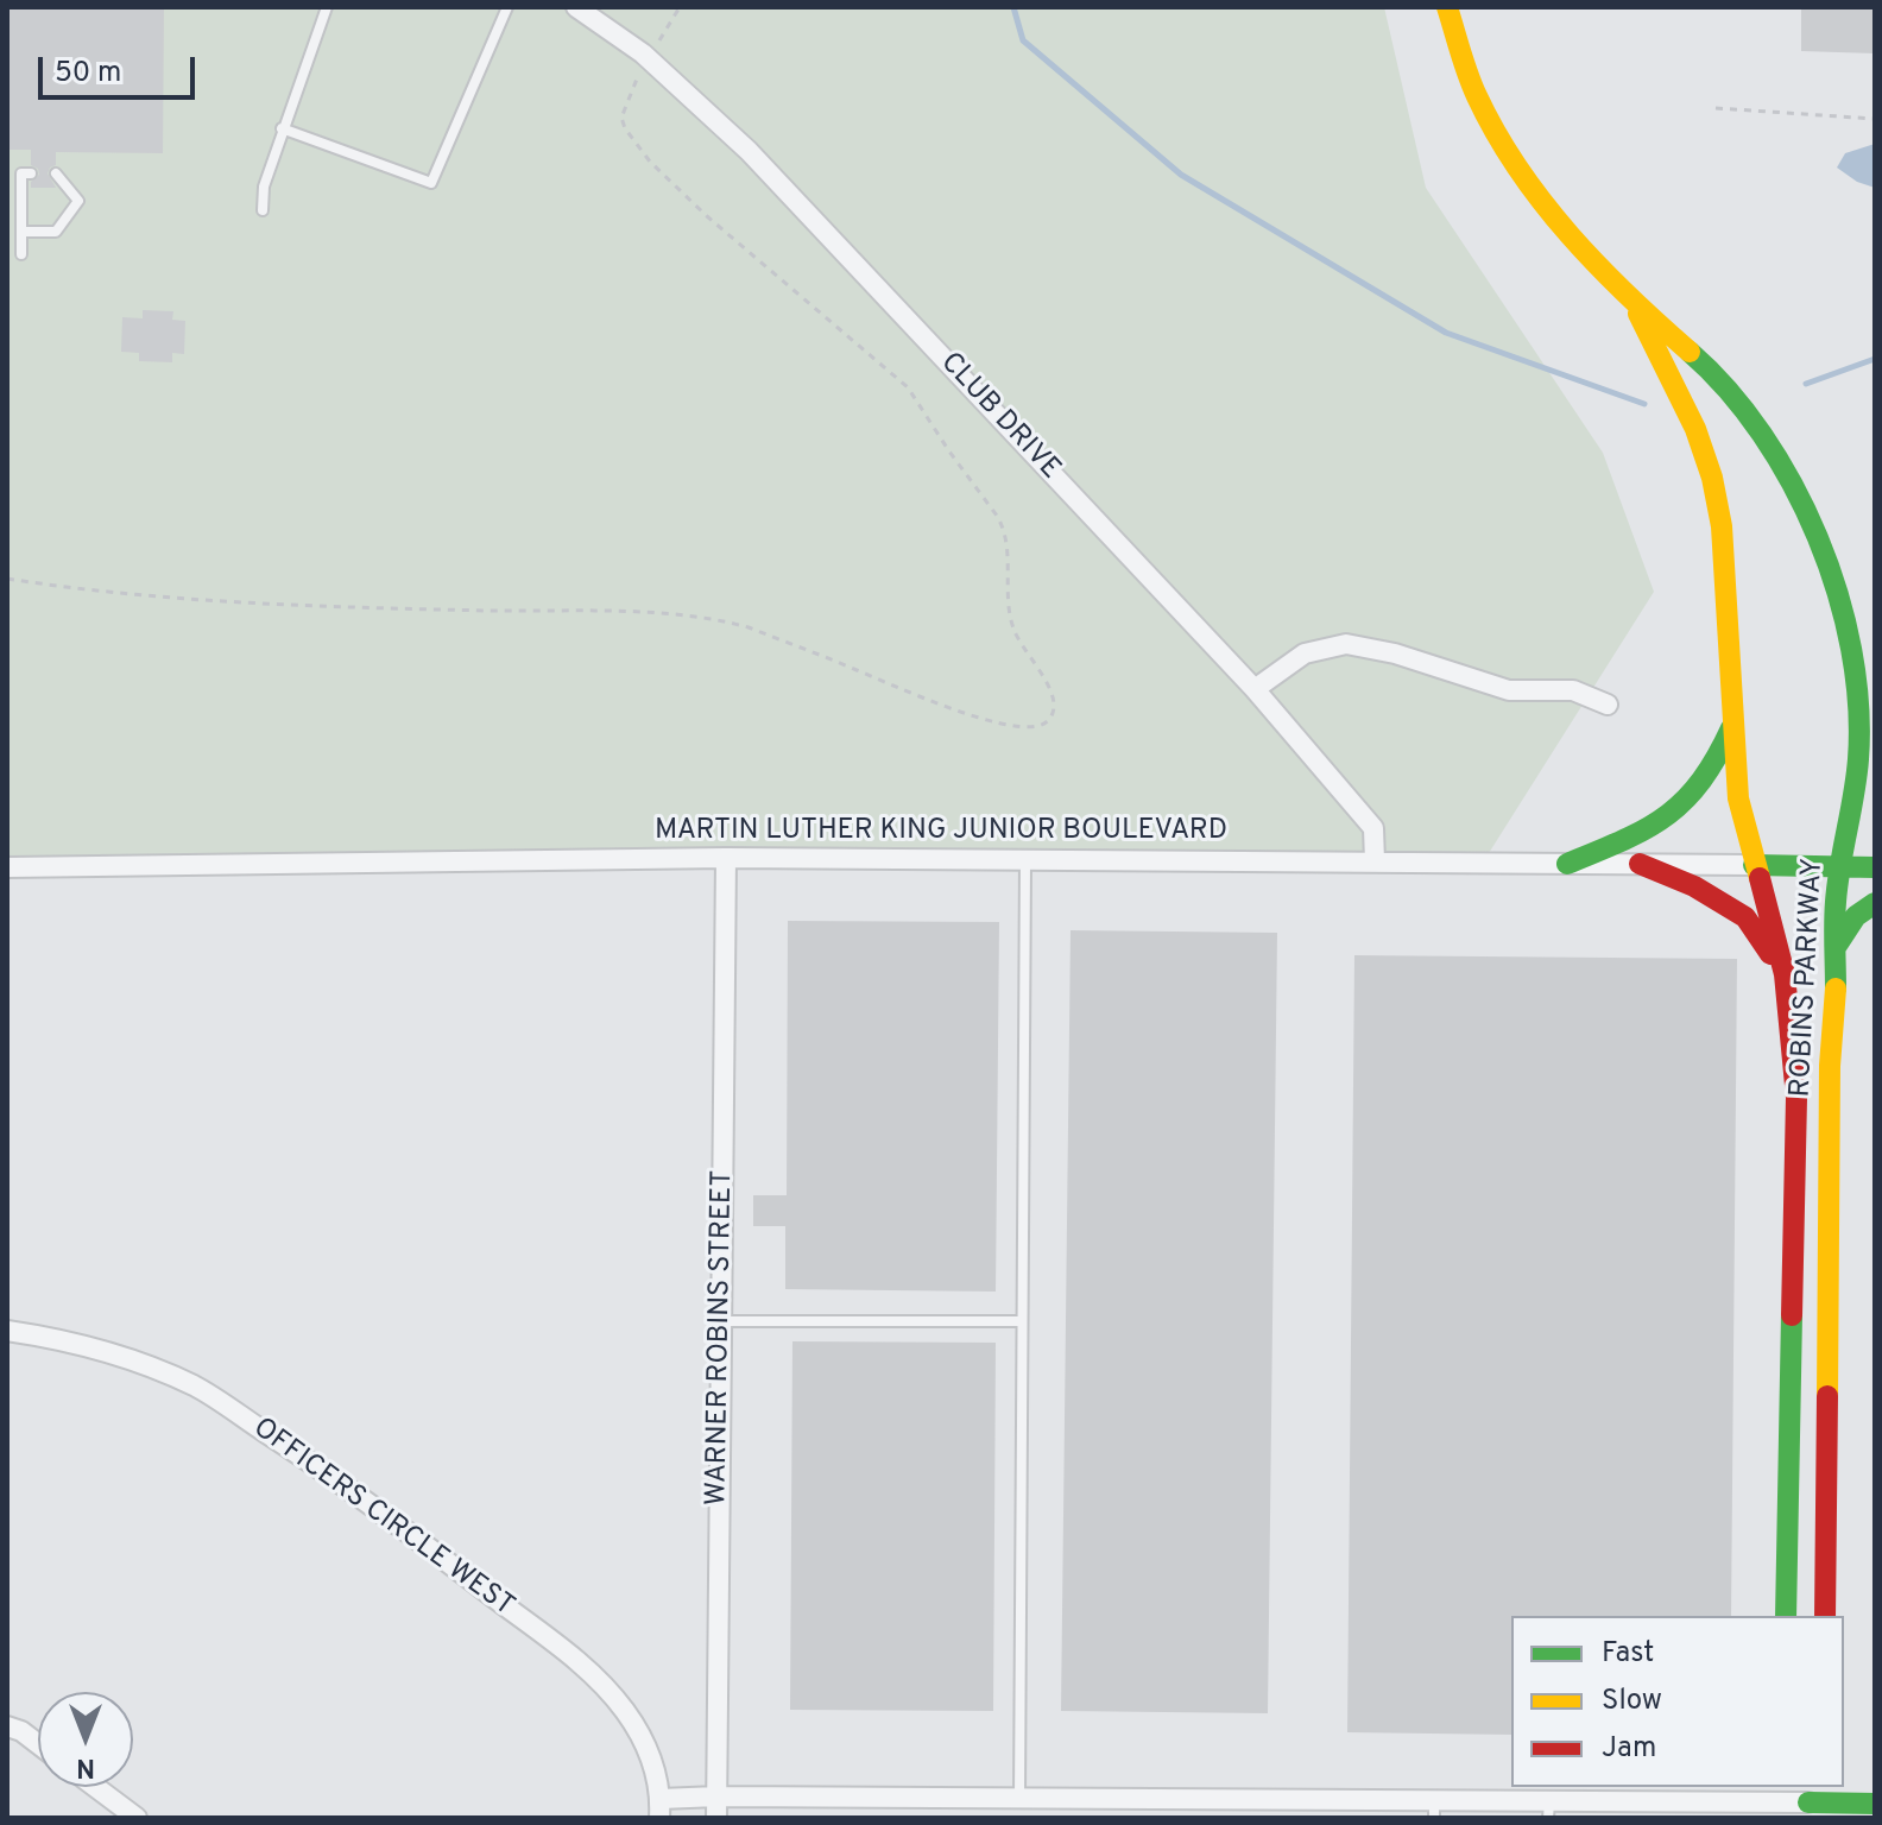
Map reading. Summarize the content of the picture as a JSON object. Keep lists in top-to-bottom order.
{
  "streets": {
    "street": [
      "CLUB DRIVE",
      "MARTIN LUTHER KING JUNIOR BOULEVARD",
      "ROBINS PARKWAY",
      "WARNER ROBINS STREET",
      "OFFICERS CIRCLE WEST"
    ]
  },
  "crossings": [
    ["CLUB DRIVE", "MARTIN LUTHER KING JUNIOR BOULEVARD"],
    ["MARTIN LUTHER KING JUNIOR BOULEVARD", "ROBINS PARKWAY"],
    ["MARTIN LUTHER KING JUNIOR BOULEVARD", "WARNER ROBINS STREET"]
  ],
  "legend": ["Fast", "Slow", "Jam"],
  "scale_bar": "50 m",
  "north": "bottom"
}
